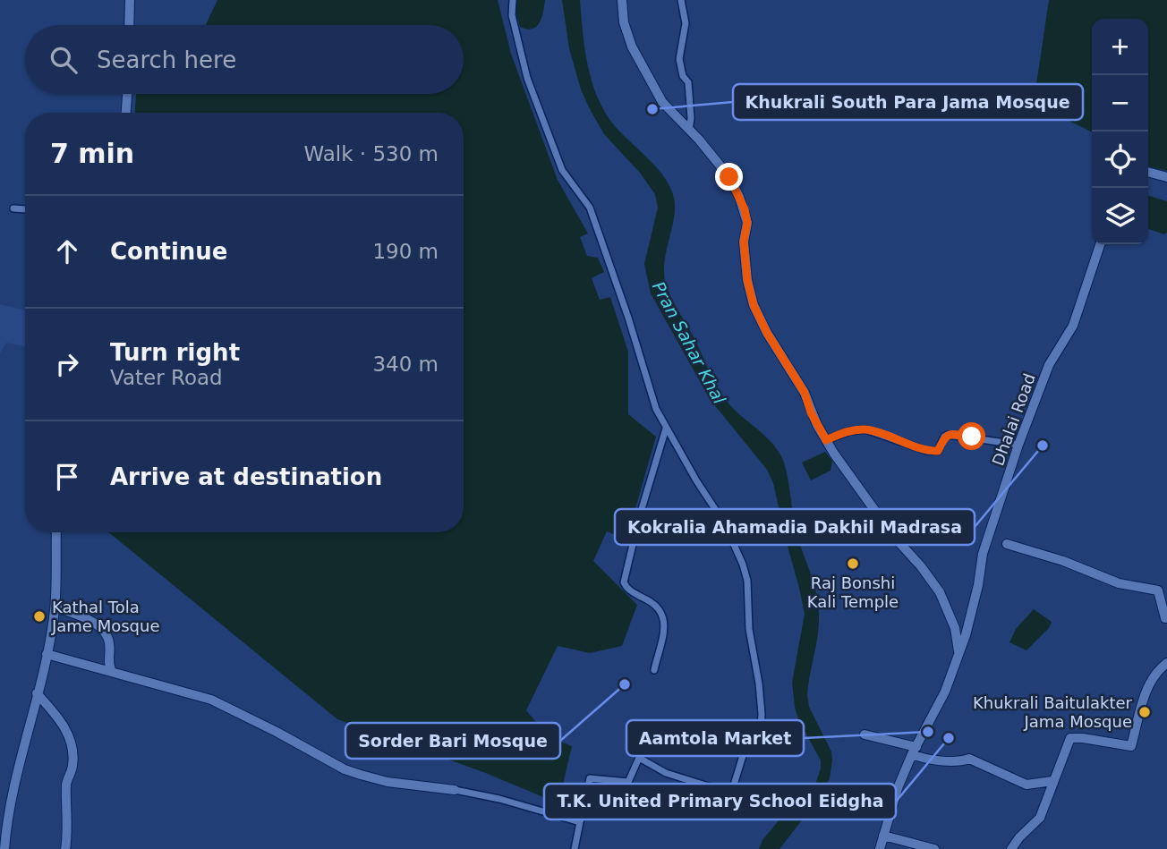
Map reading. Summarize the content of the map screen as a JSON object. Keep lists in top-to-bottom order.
{
  "streets": {
    "street": ["Dhalai Road"]
  },
  "water": ["Pran Sahar Khal"],
  "places": [
    "Khukrali South Para Jama Mosque",
    "Kokralia Ahamadia Dakhil Madrasa",
    "Raj Bonshi Kali Temple",
    "Kathal Tola Jame Mosque",
    "Sorder Bari Mosque",
    "Khukrali Baitulakter Jama Mosque",
    "Aamtola Market",
    "T.K. United Primary School Eidgha"
  ],
  "page": {
    "map_buttons": ["+", "−"],
    "search": "Search here",
    "heading": ["7 min", "Walk · 530 m"],
    "list": [
      ["Continue", "190 m"],
      ["Turn right", "Vater Road", "340 m"],
      "Arrive at destination"
    ]
  }
}
